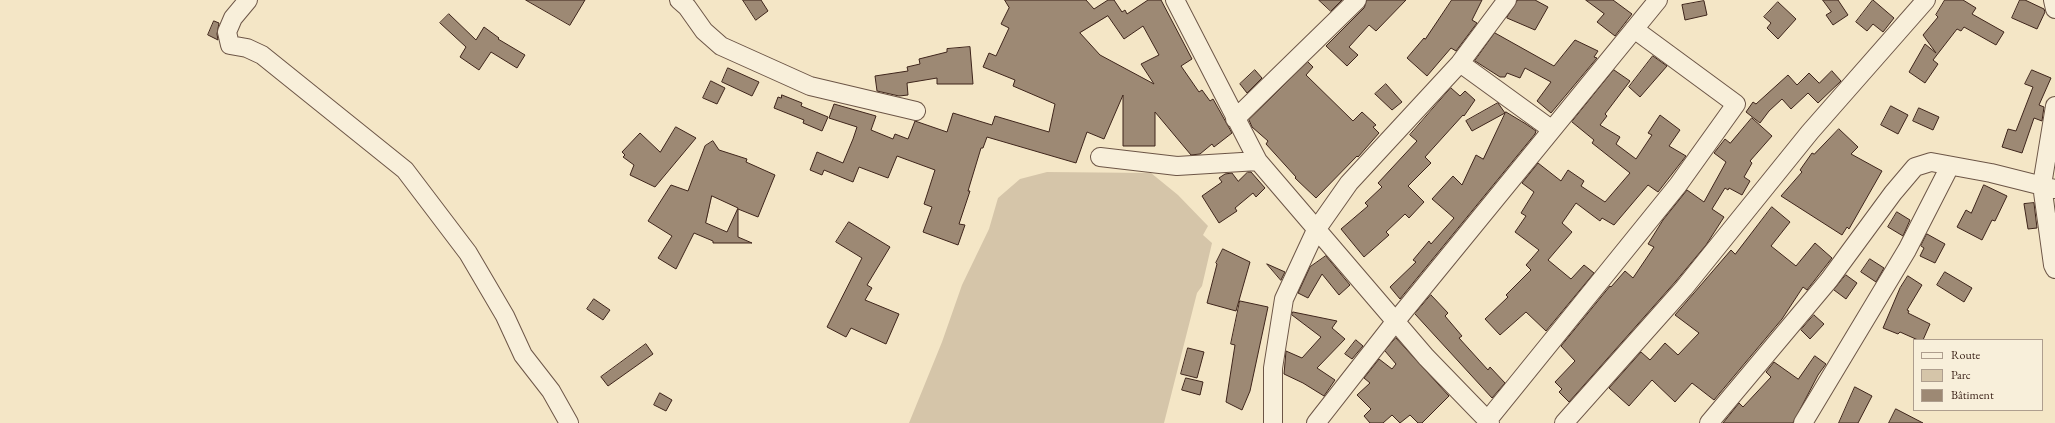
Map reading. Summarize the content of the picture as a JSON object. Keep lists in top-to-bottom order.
{
  "legend": ["Route", "Parc", "Bâtiment"]
}
